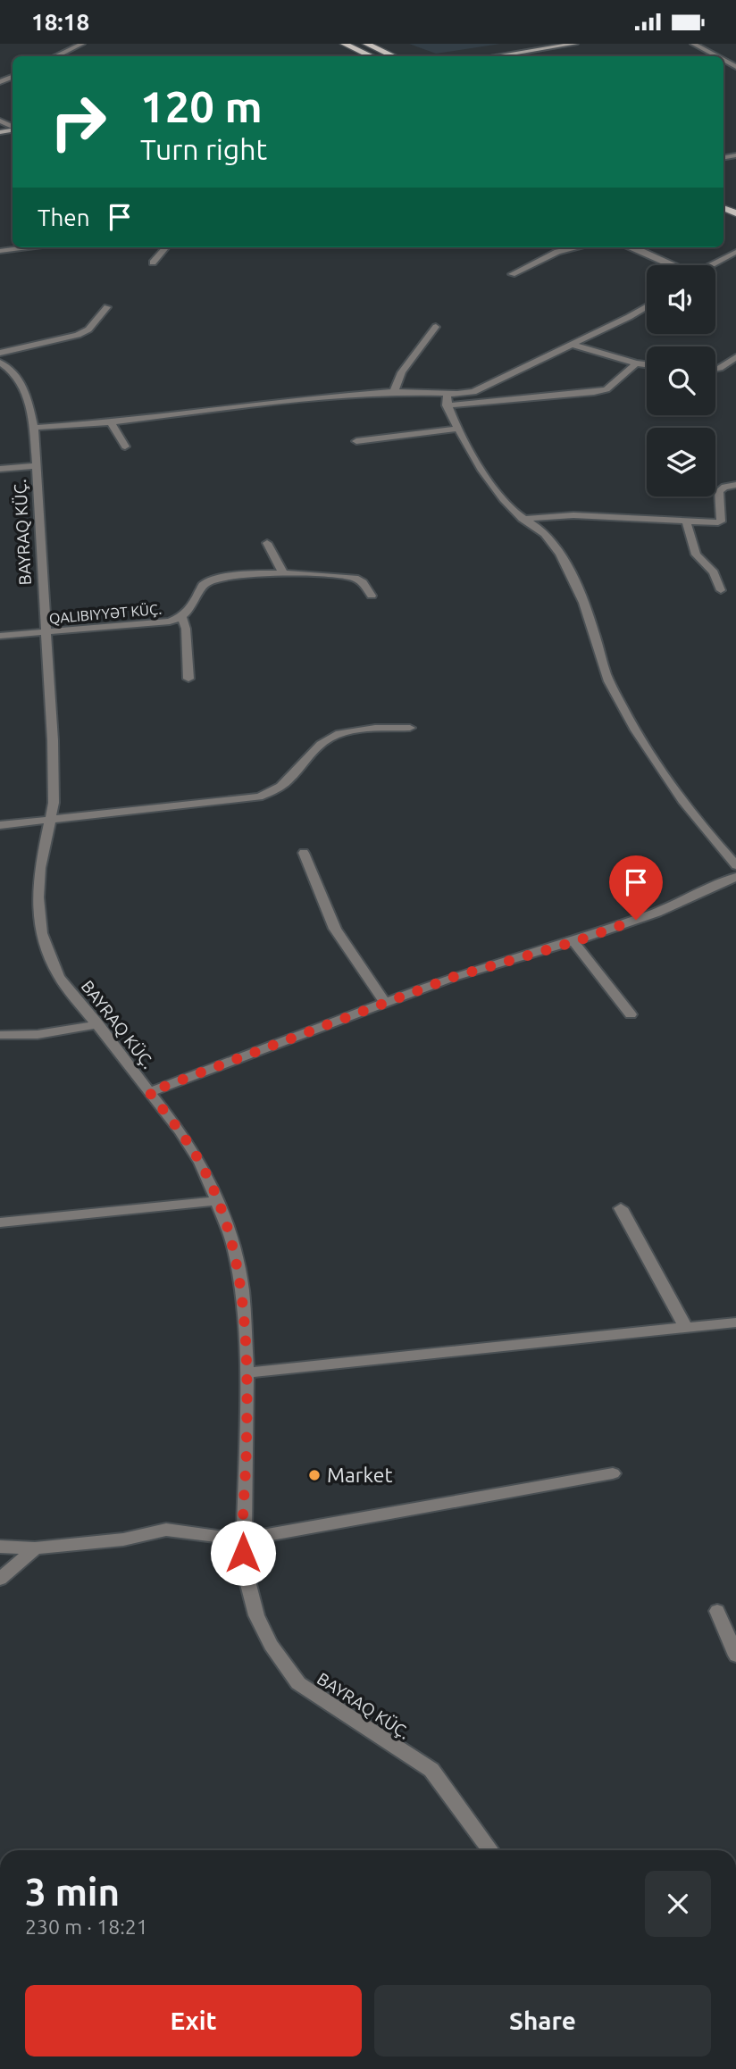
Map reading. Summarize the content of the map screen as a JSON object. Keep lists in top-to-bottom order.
{
  "streets": {
    "street": ["BAYRAQ KÜÇ.", "QALIBIYYƏT KÜÇ."]
  },
  "crossings": [
    ["BAYRAQ KÜÇ.", "QALIBIYYƏT KÜÇ."]
  ],
  "places": ["Market"],
  "page": {
    "status": "18:18",
    "turn": ["120 m", "Turn right"],
    "then": "Then",
    "heading": ["3 min", "230 m · 18:21"],
    "buttons": ["Exit", "Share"]
  }
}
